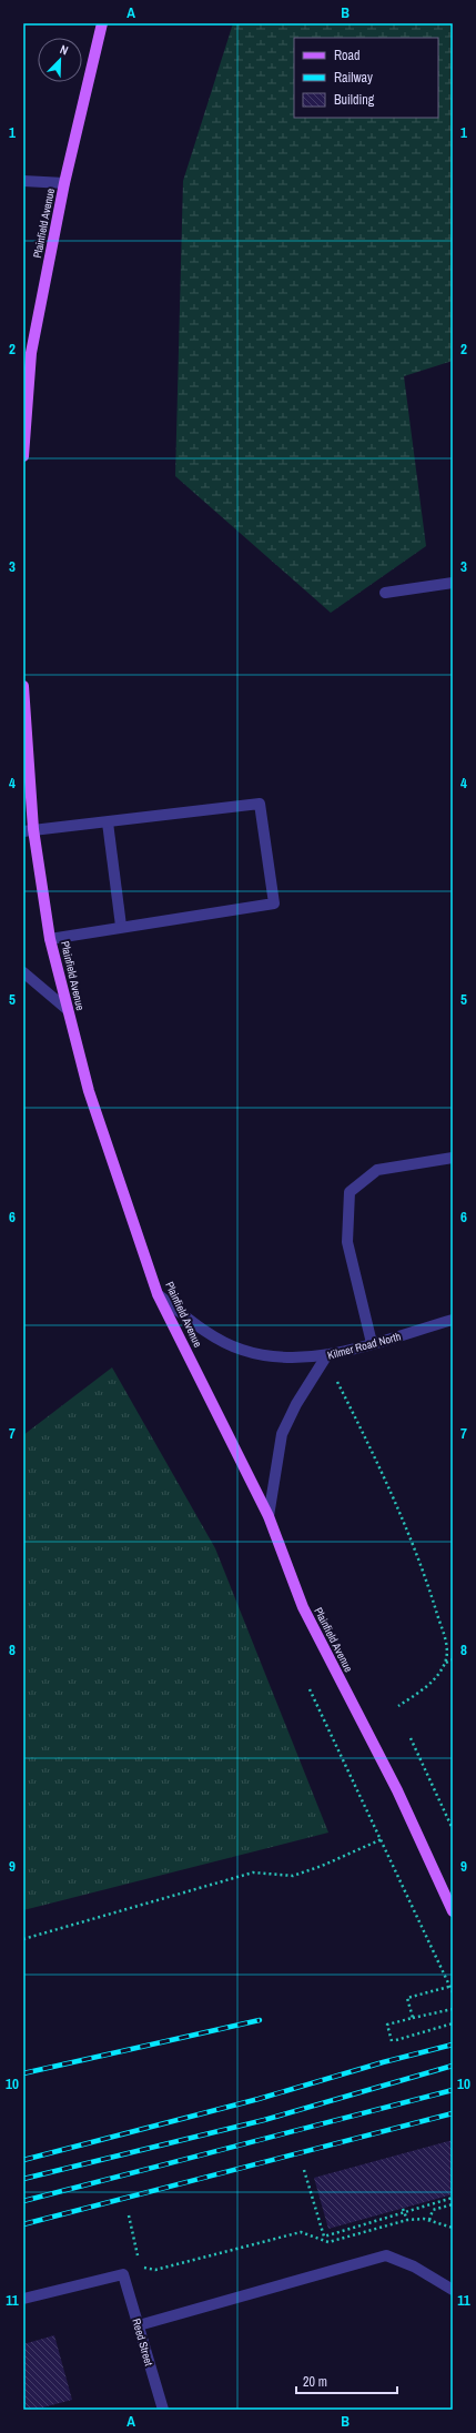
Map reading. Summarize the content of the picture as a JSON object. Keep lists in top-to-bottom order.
{
  "streets": {
    "main road": ["Plainfield Avenue"],
    "street": ["Kilmer Road North", "Reed Street"]
  },
  "crossings": [
    ["Plainfield Avenue", "Kilmer Road North"]
  ],
  "legend": ["Road", "Railway", "Building"],
  "scale_bar": "20 m",
  "north": "top right",
  "grid": {
    "columns": ["A", "B"],
    "rows": [
      "1",
      "2",
      "3",
      "4",
      "5",
      "6",
      "7",
      "8",
      "9",
      "10",
      "11"
    ]
  }
}
